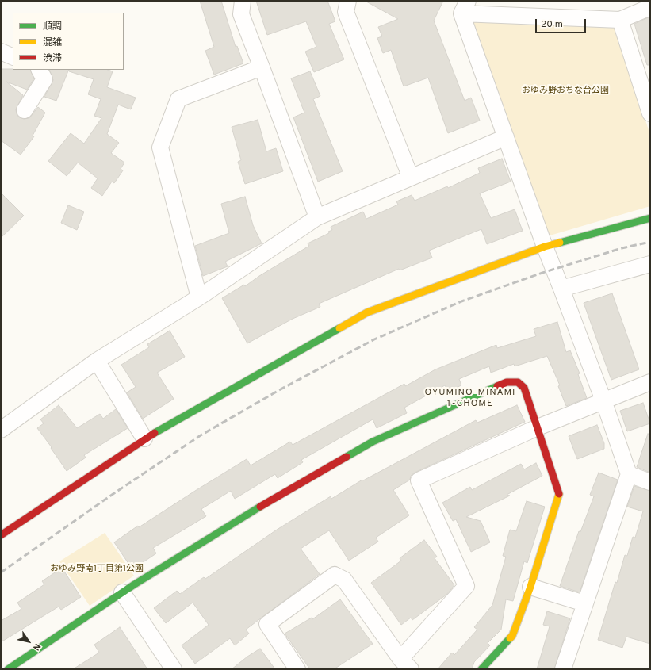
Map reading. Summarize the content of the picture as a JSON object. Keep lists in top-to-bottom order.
{
  "districts": ["OYUMINO-MINAMI 1-CHOME"],
  "parks": ["おゆみ野おちな台公園", "おゆみ野南1丁目第1公園"],
  "legend": ["順調", "混雑", "渋滞"],
  "scale_bar": "20 m",
  "north": "bottom right"
}
